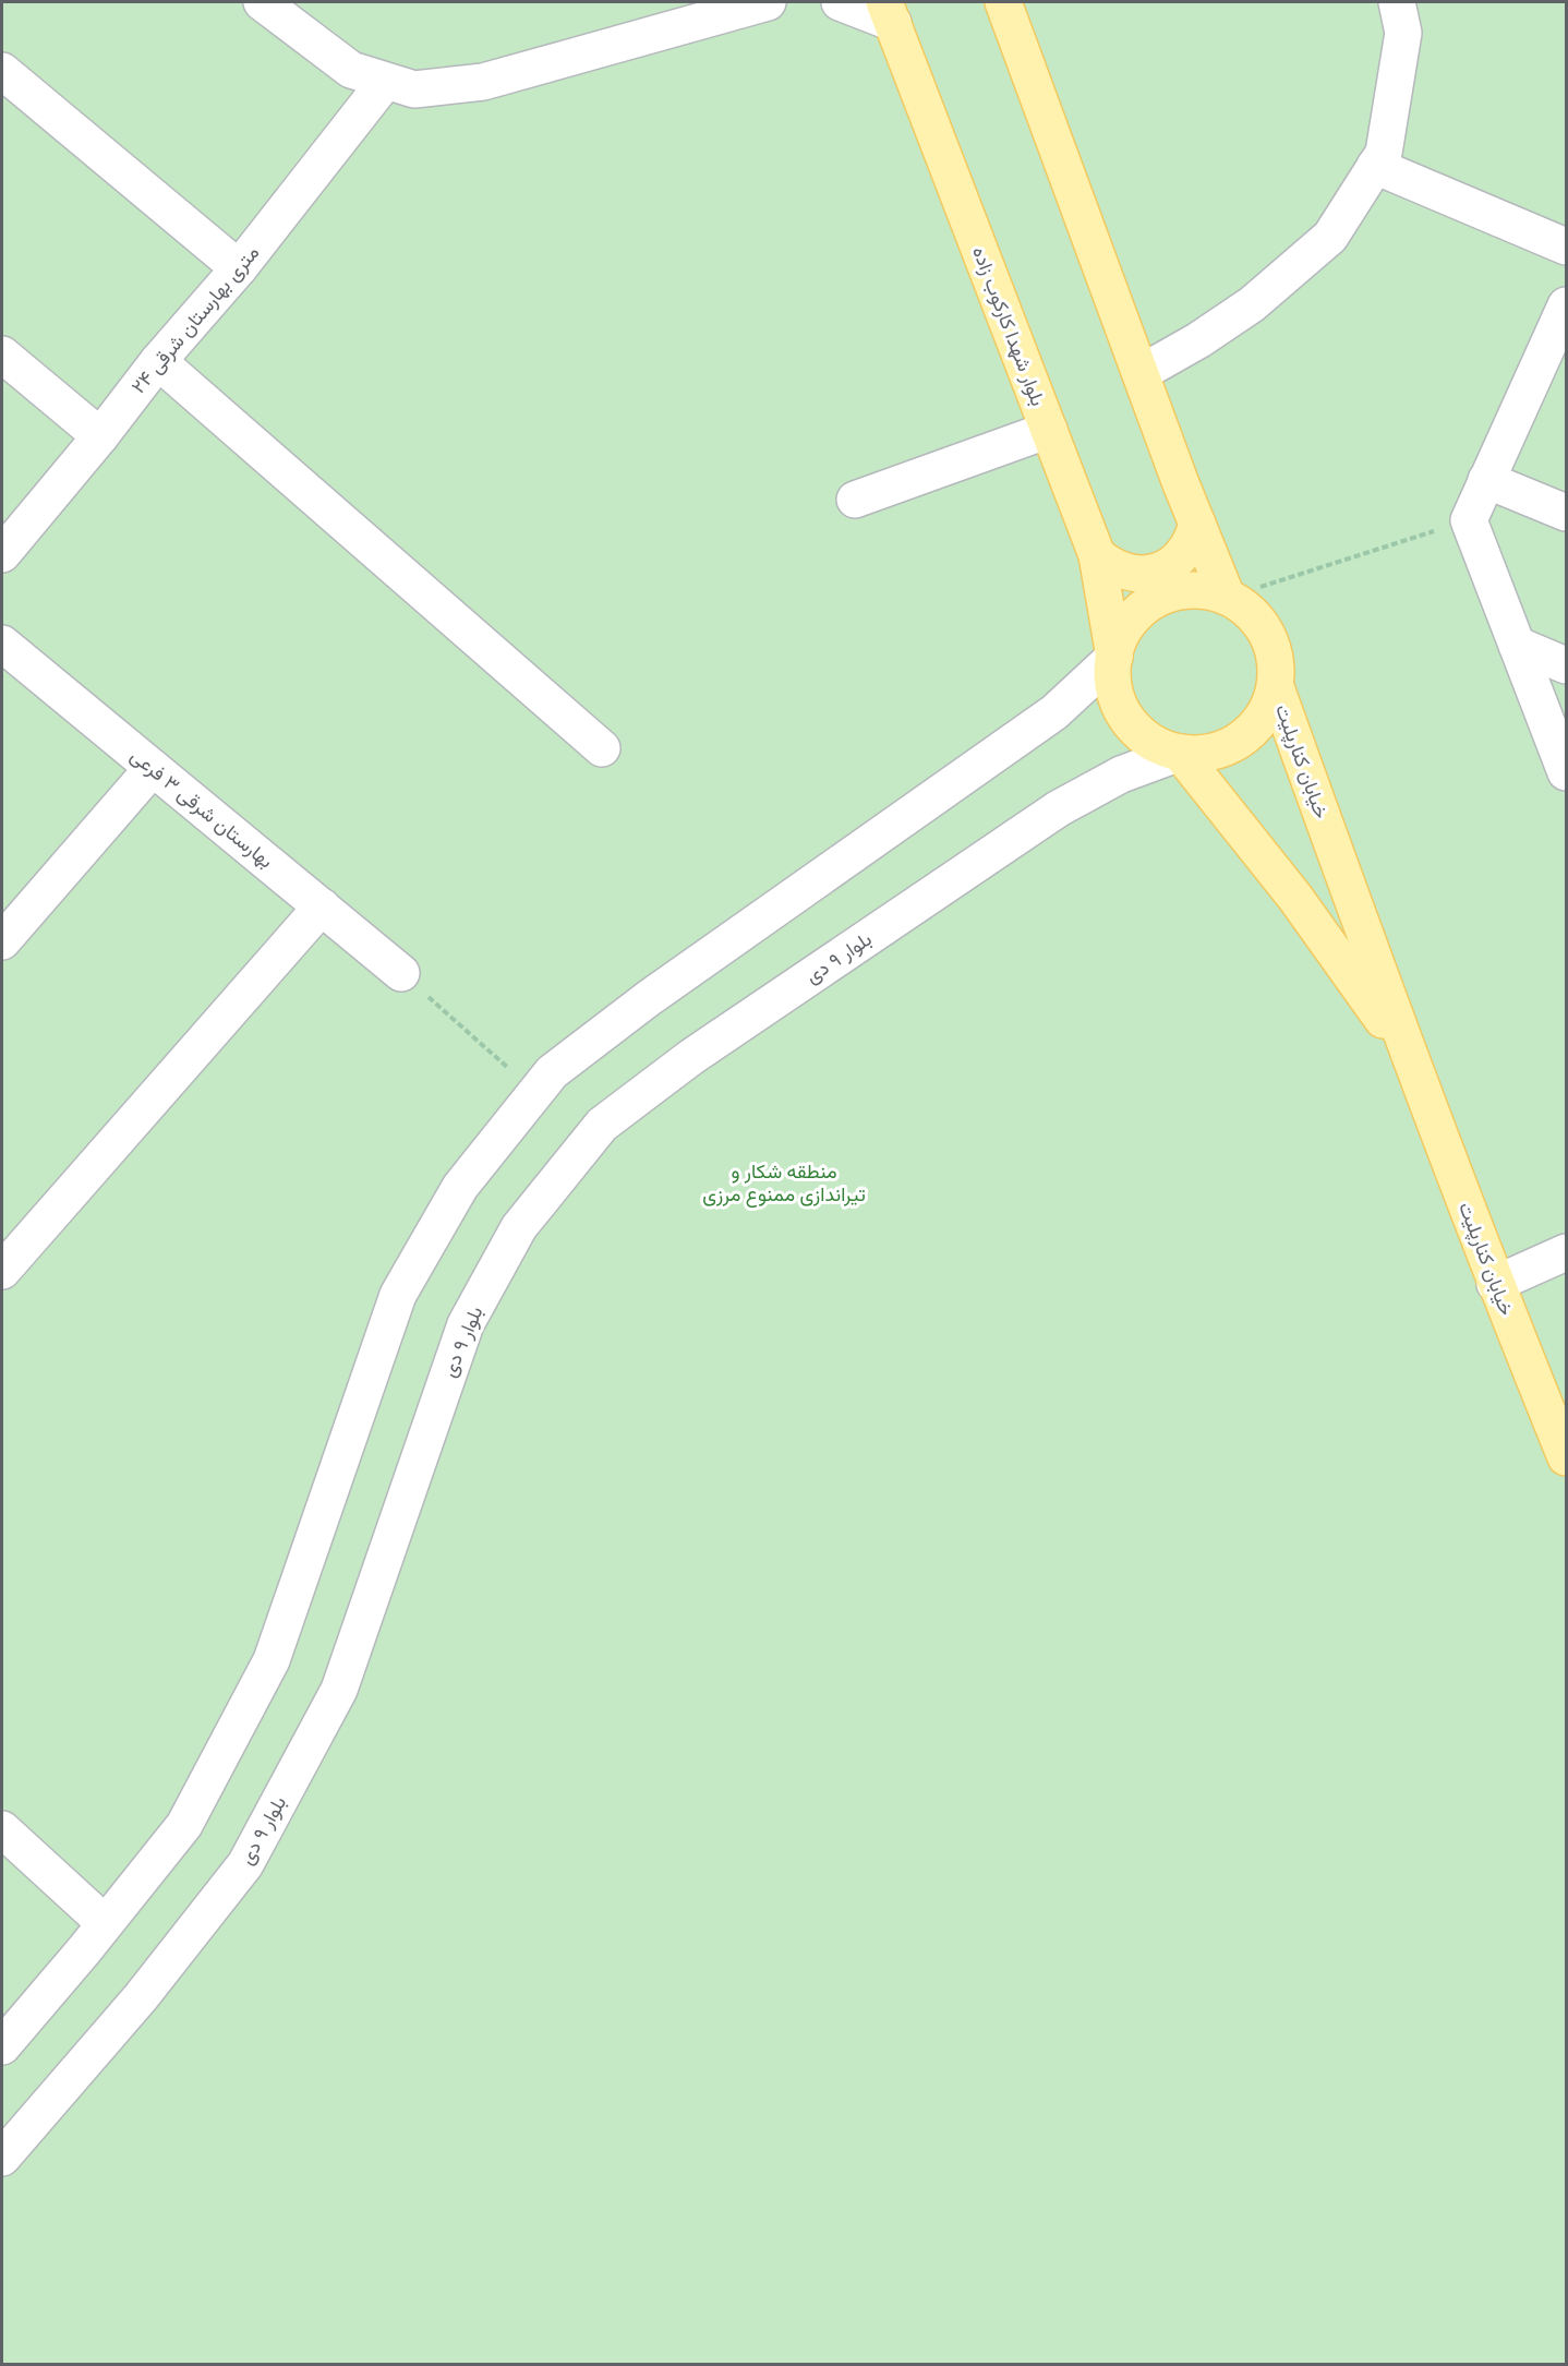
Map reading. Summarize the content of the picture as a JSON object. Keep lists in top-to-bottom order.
{
  "streets": {
    "main road": ["بلوار شهدا کارکوب زاده", "خیابان کنارپلیت"],
    "street": ["۲۴ متری بهارستان شرقی", "بهارستان شرقی ۳ فرعی", "بلوار ۹ دی"]
  },
  "crossings": [
    ["بلوار شهدا کارکوب زاده", "خیابان کنارپلیت"],
    ["بلوار شهدا کارکوب زاده", "بلوار ۹ دی"],
    ["خیابان کنارپلیت", "بلوار ۹ دی"]
  ],
  "parks": ["منطقه شکار و تیراندازی ممنوع مرزی"]
}
